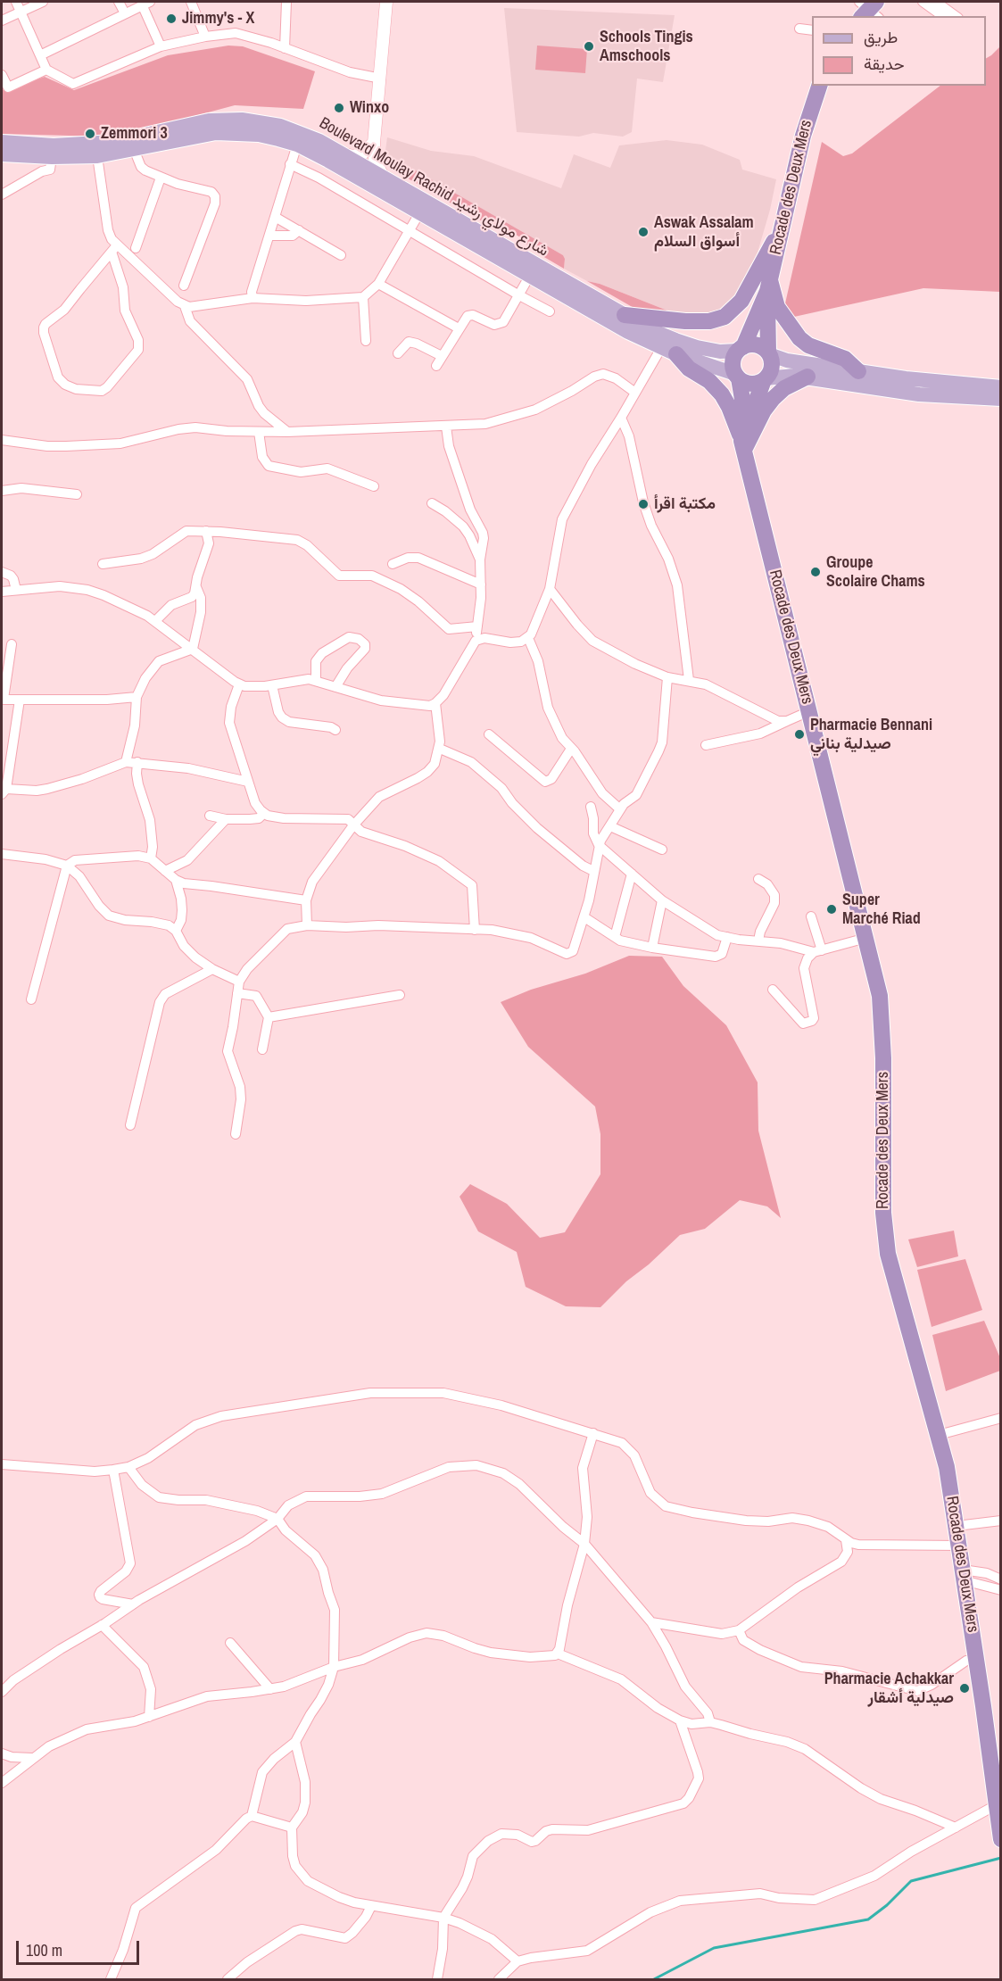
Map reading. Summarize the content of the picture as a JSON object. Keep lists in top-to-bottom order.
{
  "streets": {
    "highway": ["Rocade des Deux Mers"],
    "main road": ["Boulevard Moulay Rachid شارع مولاي رشيد"]
  },
  "crossings": [
    ["Boulevard Moulay Rachid شارع مولاي رشيد", "Rocade des Deux Mers"]
  ],
  "places": [
    "Jimmy's - X",
    "Schools Tingis Amschools",
    "Winxo",
    "Zemmori 3",
    "Aswak Assalam أسواق السلام",
    "مكتبة اقرأ",
    "Groupe Scolaire Chams",
    "Pharmacie Bennani صيدلية بناني",
    "Super Marché Riad",
    "Pharmacie Achakkar صيدلية أشقار"
  ],
  "legend": ["طريق", "حديقة"],
  "scale_bar": "100 m"
}
